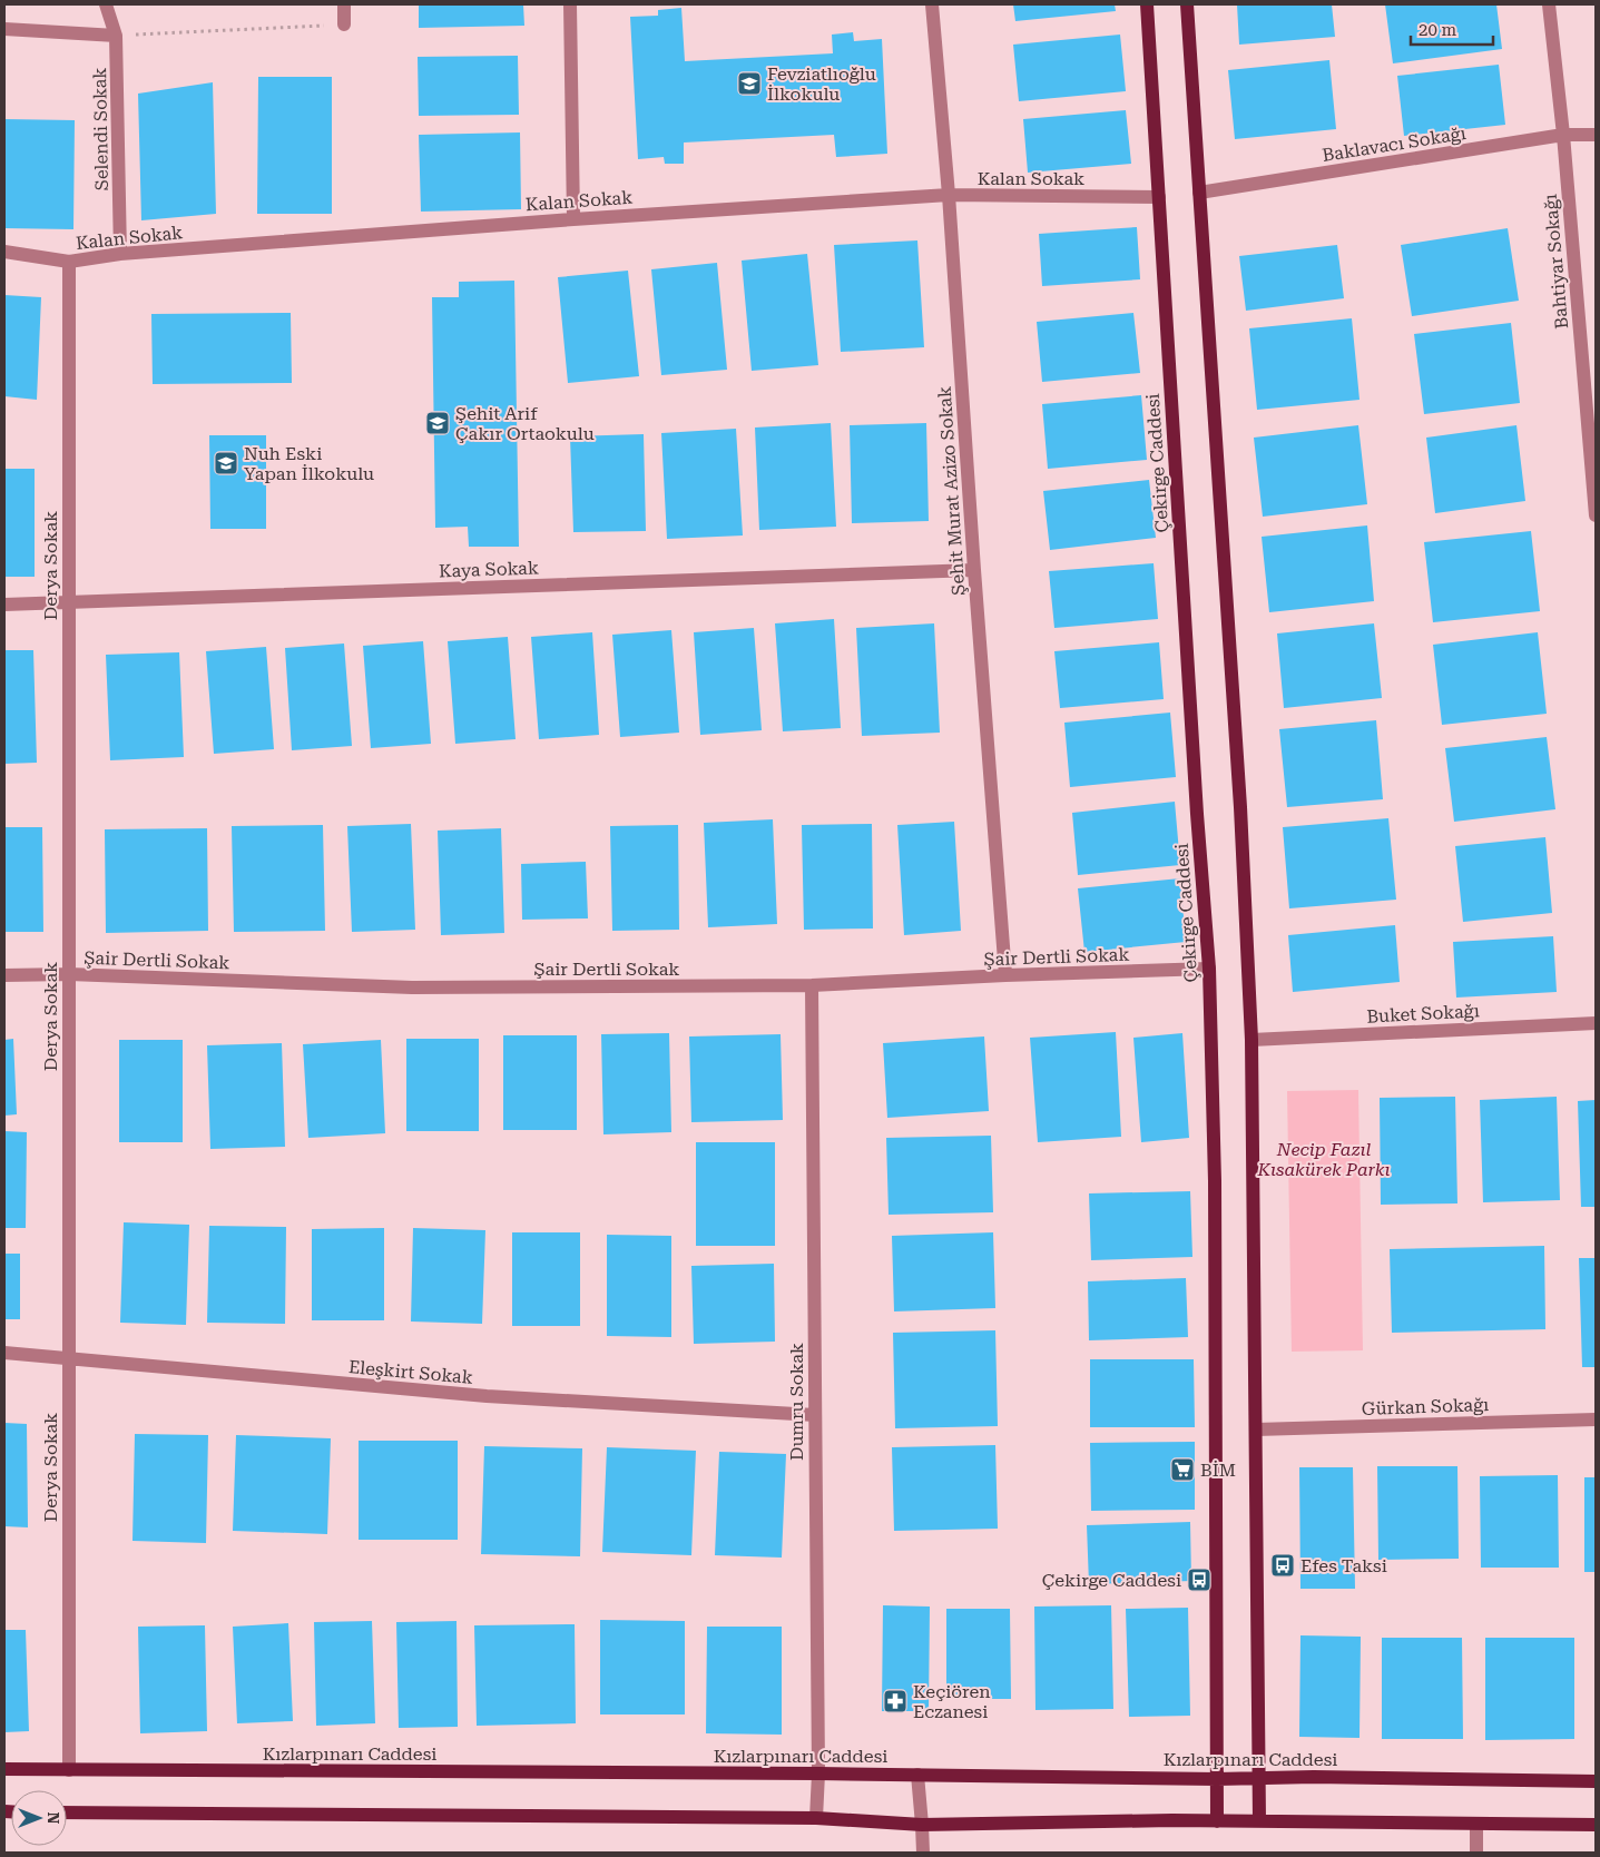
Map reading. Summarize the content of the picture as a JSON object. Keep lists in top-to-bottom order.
{
  "streets": {
    "main road": ["Çekirge Caddesi", "Kızlarpınarı Caddesi"],
    "street": [
      "Selendi Sokak",
      "Baklavacı Sokağı",
      "Kalan Sokak",
      "Bahtiyar Sokağı",
      "Şehit Murat Azizo Sokak",
      "Derya Sokak",
      "Kaya Sokak",
      "Şair Dertli Sokak",
      "Buket Sokağı",
      "Eleşkirt Sokak",
      "Dumru Sokak",
      "Gürkan Sokağı"
    ]
  },
  "crossings": [
    ["Selendi Sokak", "Kalan Sokak"],
    ["Baklavacı Sokağı", "Bahtiyar Sokağı"],
    ["Kalan Sokak", "Çekirge Caddesi"],
    ["Kalan Sokak", "Şehit Murat Azizo Sokak"],
    ["Kalan Sokak", "Derya Sokak"],
    ["Çekirge Caddesi", "Şair Dertli Sokak"],
    ["Çekirge Caddesi", "Kızlarpınarı Caddesi"],
    ["Şehit Murat Azizo Sokak", "Kaya Sokak"],
    ["Şehit Murat Azizo Sokak", "Şair Dertli Sokak"],
    ["Derya Sokak", "Kaya Sokak"],
    ["Derya Sokak", "Şair Dertli Sokak"],
    ["Derya Sokak", "Eleşkirt Sokak"],
    ["Derya Sokak", "Kızlarpınarı Caddesi"],
    ["Şair Dertli Sokak", "Dumru Sokak"],
    ["Eleşkirt Sokak", "Dumru Sokak"],
    ["Dumru Sokak", "Kızlarpınarı Caddesi"]
  ],
  "parks": ["Necip Fazıl Kısakürek Parkı"],
  "places": {
    "school or university": ["Fevziatlıoğlu İlkokulu", "Şehit Arif Çakır Ortaokulu", "Nuh Eski Yapan İlkokulu"],
    "supermarket": ["BİM"],
    "bus stop": ["Efes Taksi", "Çekirge Caddesi"],
    "pharmacy": ["Keçiören Eczanesi"]
  },
  "scale_bar": "20 m",
  "north": "right"
}
